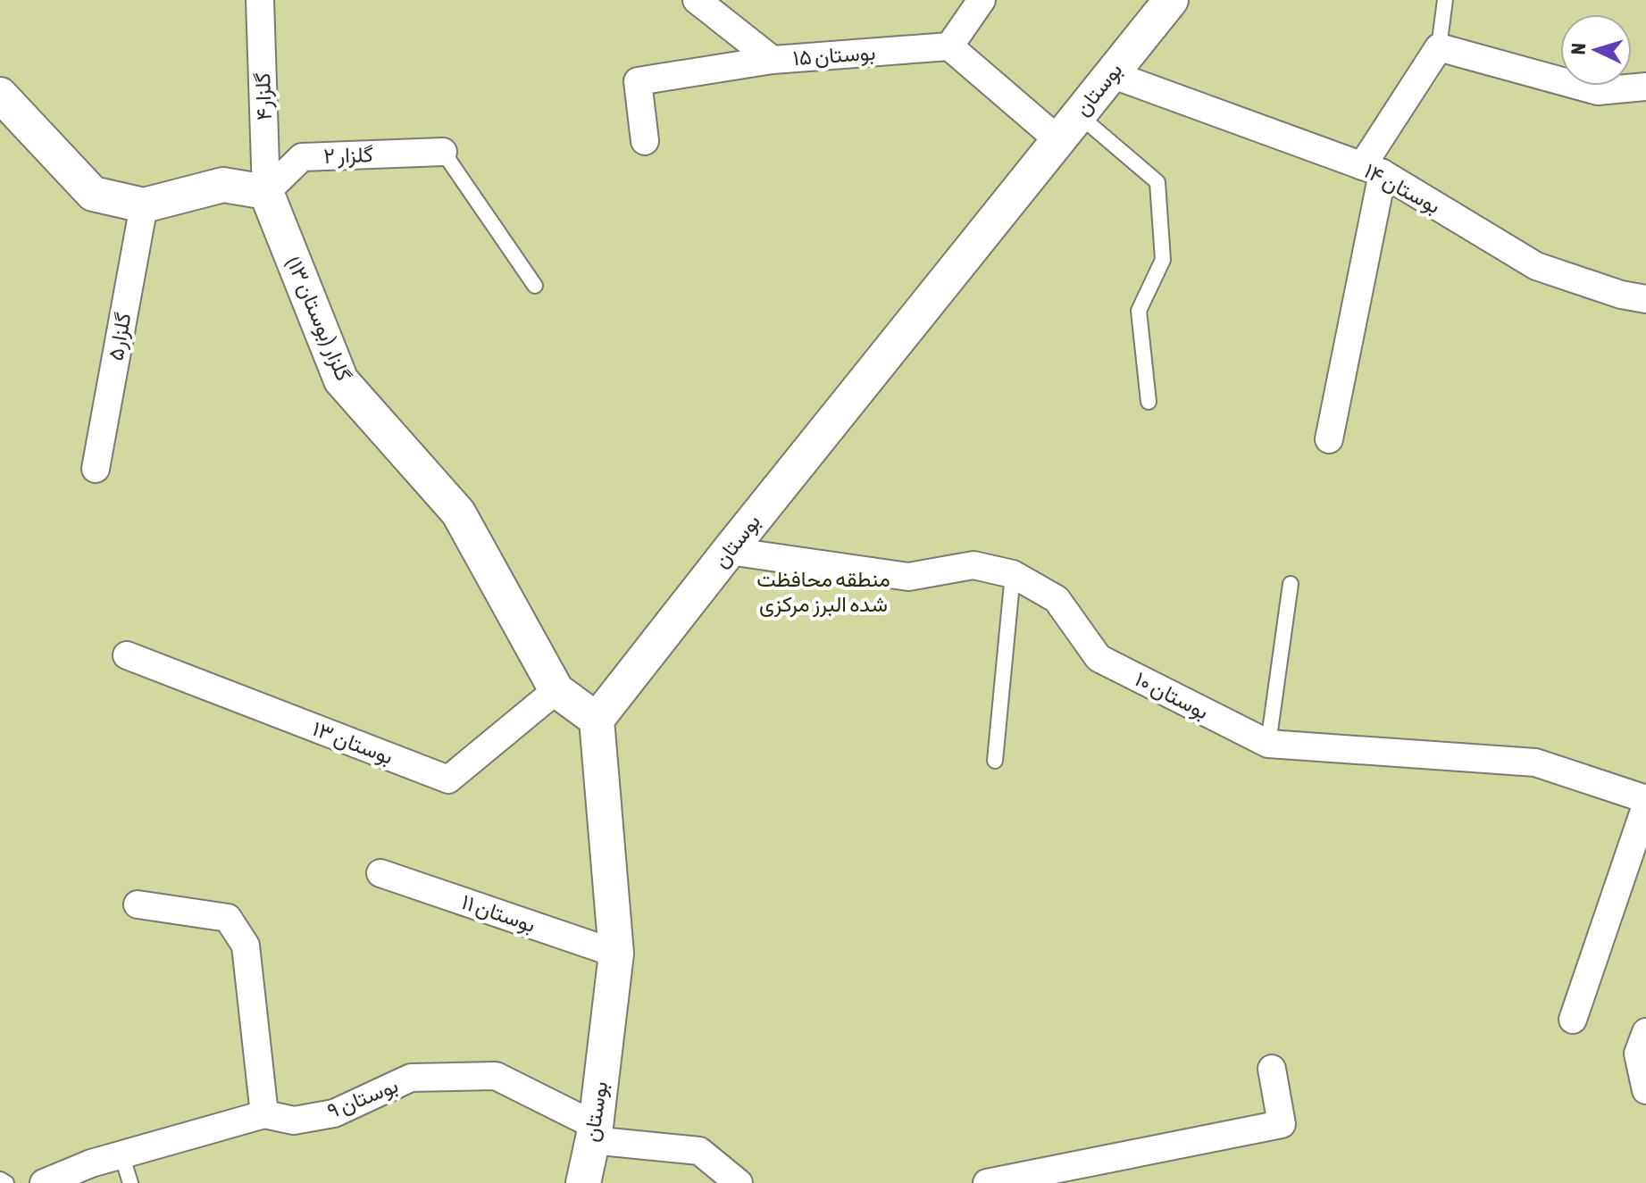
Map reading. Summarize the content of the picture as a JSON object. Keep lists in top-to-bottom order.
{
  "streets": {
    "street": [
      "بوستان ۱۵",
      "بوستان",
      "گلزار۴",
      "گلزار ۲",
      "بوستان ۱۴",
      "گلزار (بوستان ۱۳)",
      "گلزار۵",
      "بوستان ۱۰",
      "بوستان ۱۳",
      "بوستان ۱۱",
      "بوستان ۹"
    ]
  },
  "crossings": [
    ["بوستان", "بوستان ۱۴"],
    ["بوستان", "گلزار (بوستان ۱۳)"],
    ["بوستان", "بوستان ۱۰"],
    ["بوستان", "بوستان ۱۱"],
    ["بوستان", "بوستان ۹"],
    ["گلزار۴", "گلزار ۲"],
    ["گلزار۴", "گلزار (بوستان ۱۳)"],
    ["گلزار ۲", "گلزار (بوستان ۱۳)"],
    ["گلزار (بوستان ۱۳)", "بوستان ۱۳"]
  ],
  "parks": ["منطقه محافظت شده البرز مرکزی"],
  "north": "left"
}
